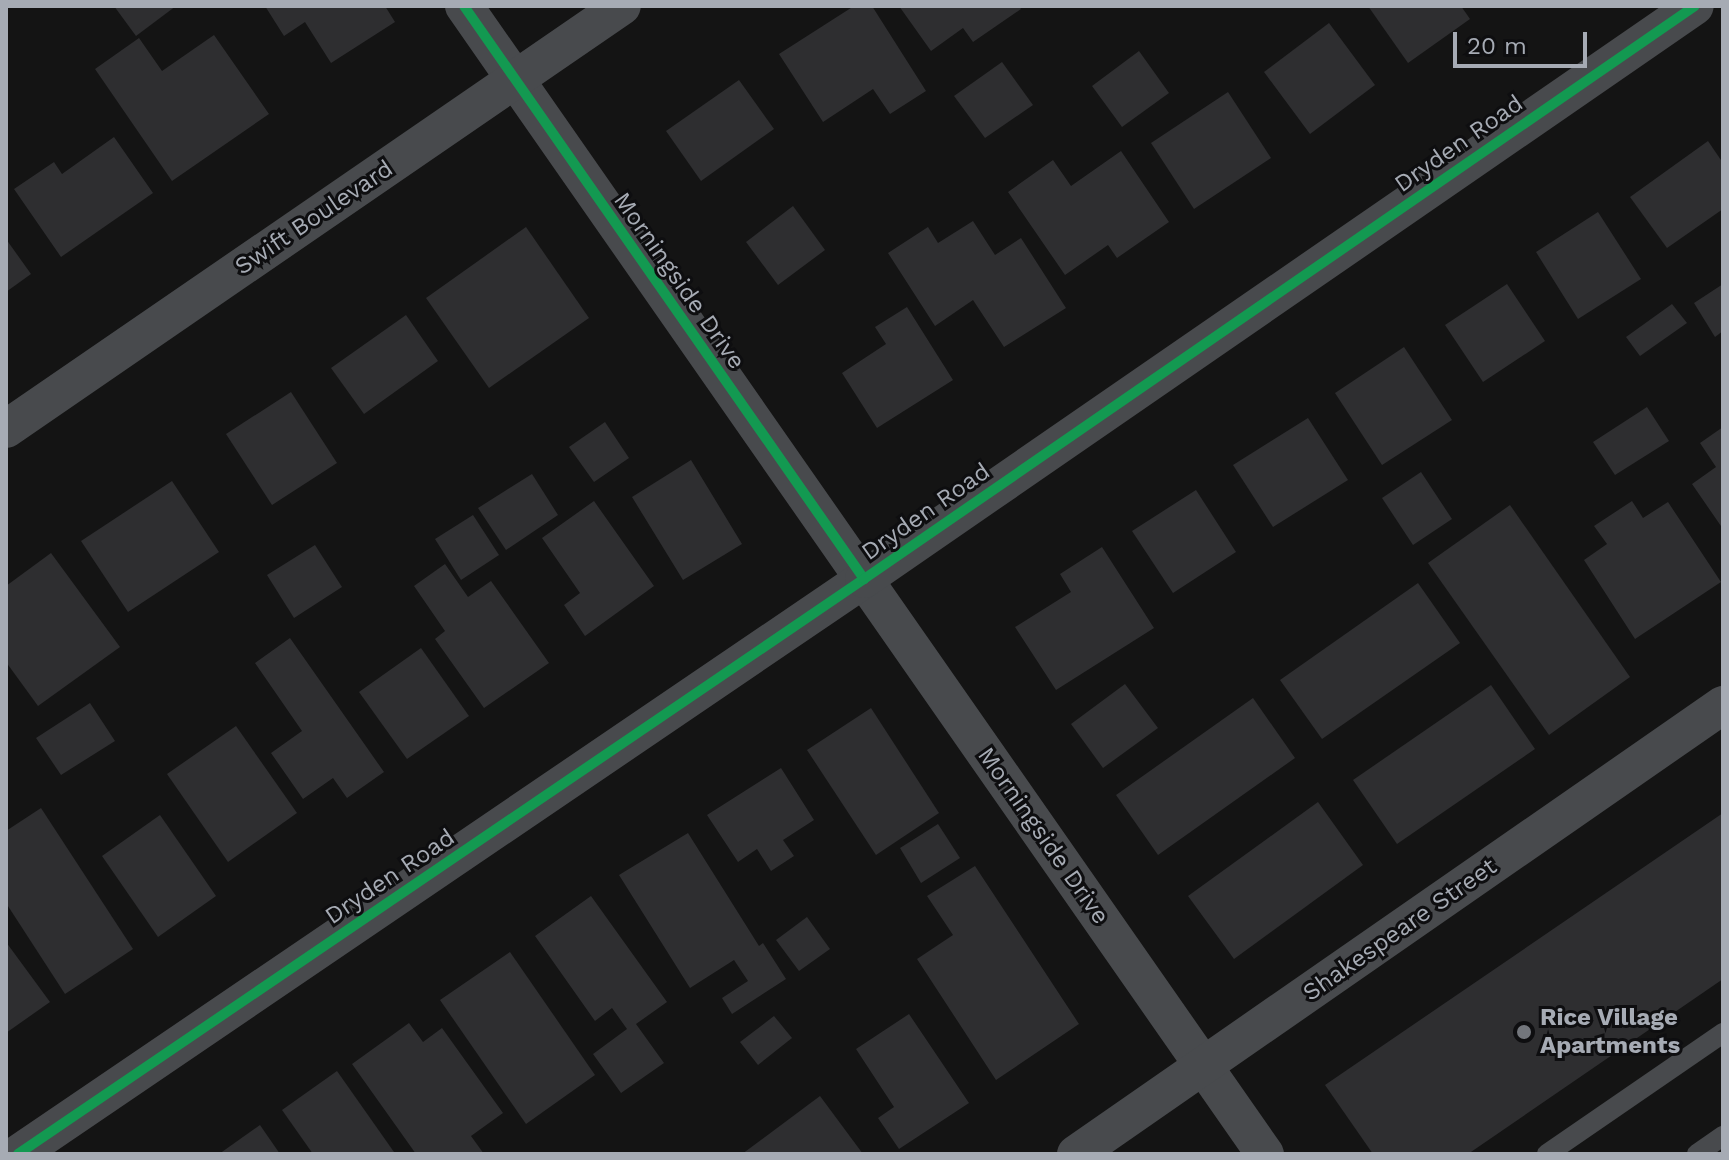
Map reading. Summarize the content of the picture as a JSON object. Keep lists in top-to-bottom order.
{
  "streets": {
    "street": [
      "Dryden Road",
      "Swift Boulevard",
      "Morningside Drive",
      "Shakespeare Street"
    ]
  },
  "crossings": [
    ["Dryden Road", "Morningside Drive"],
    ["Swift Boulevard", "Morningside Drive"],
    ["Morningside Drive", "Shakespeare Street"]
  ],
  "places": ["Rice Village Apartments"],
  "scale_bar": "20 m"
}
